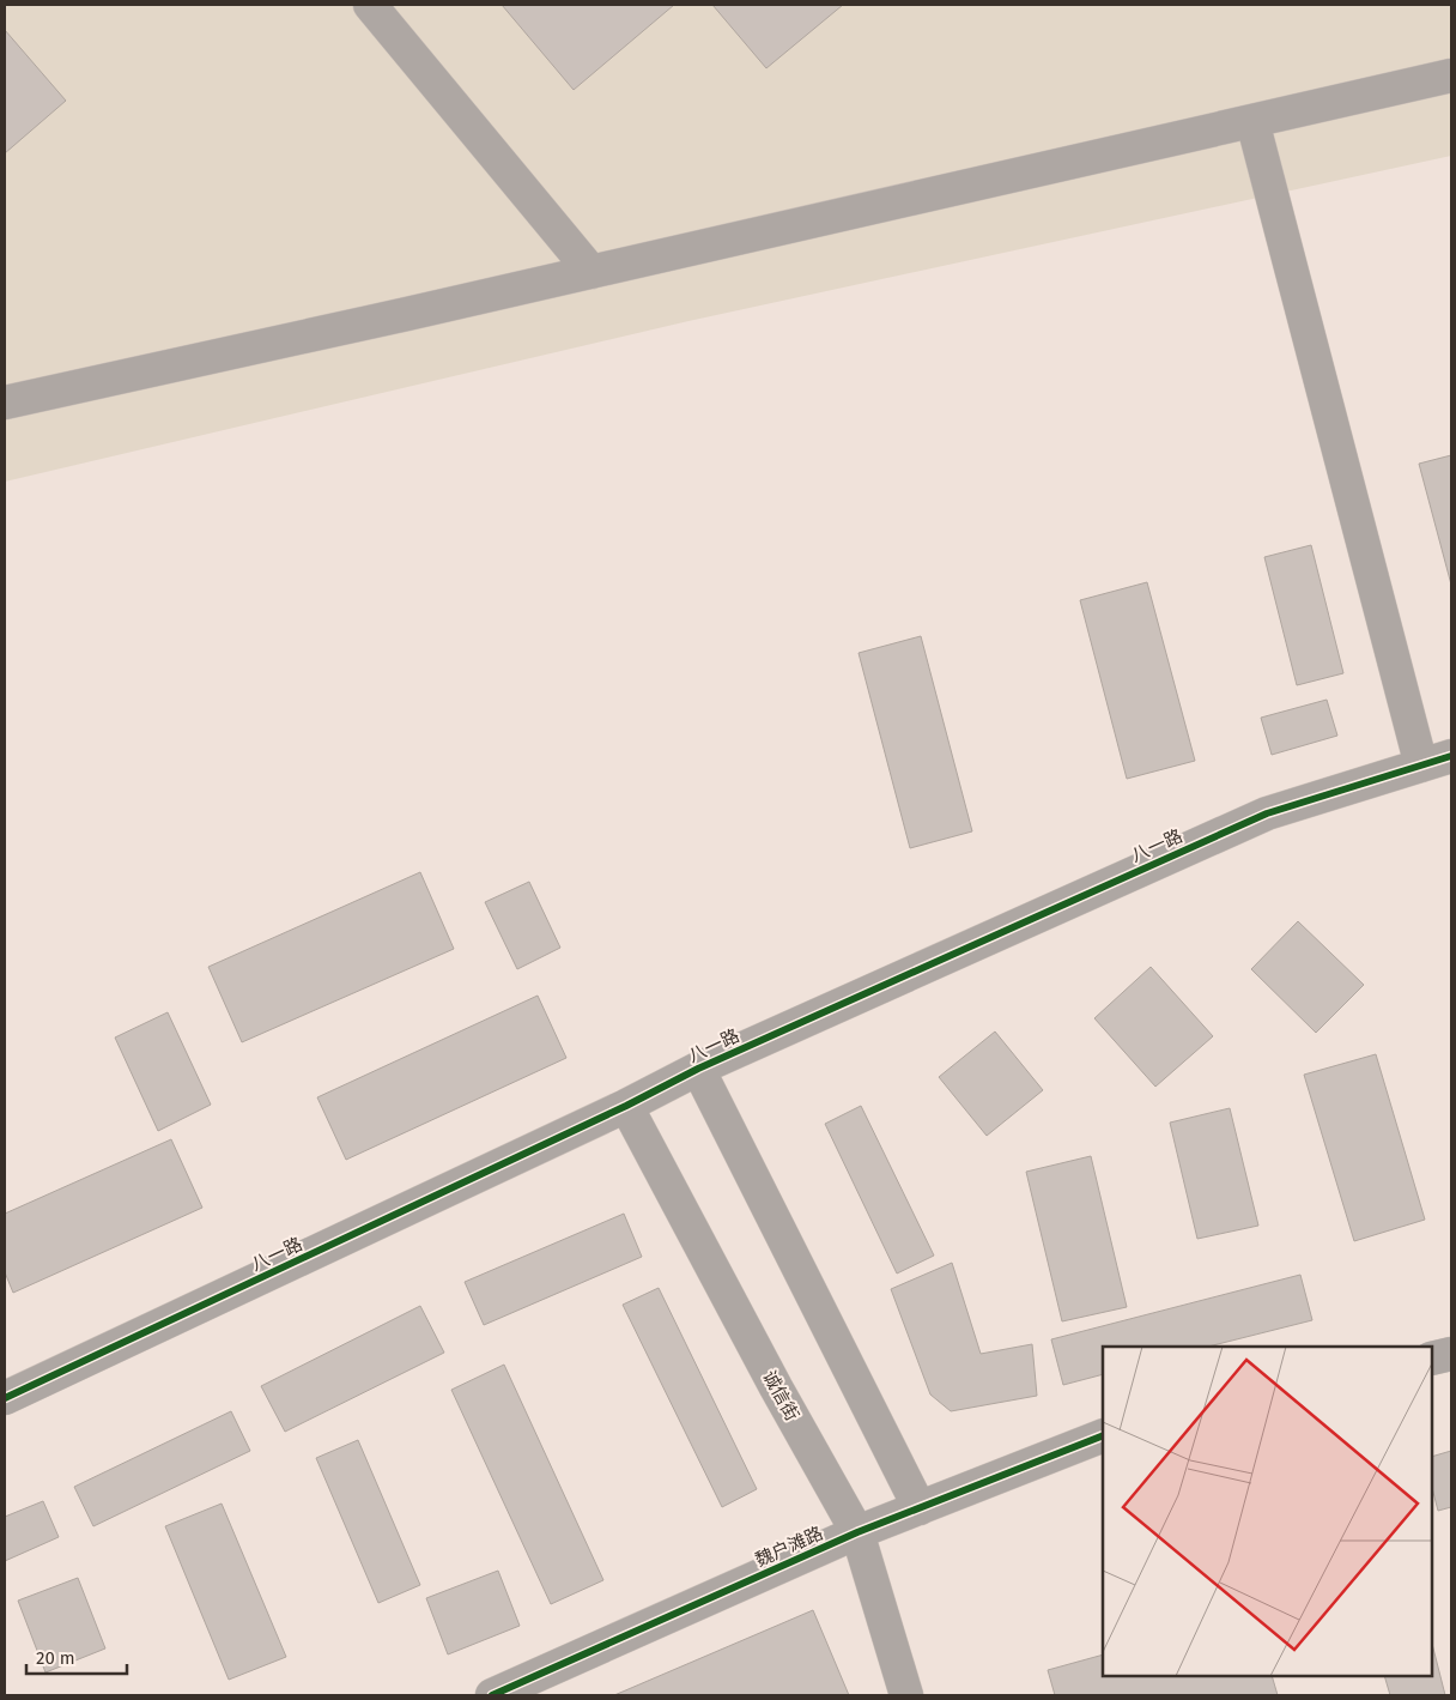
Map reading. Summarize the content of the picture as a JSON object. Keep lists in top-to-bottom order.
{
  "streets": {
    "street": ["八一路", "诚信街", "魏户滩路"]
  },
  "crossings": [
    ["八一路", "诚信街"],
    ["诚信街", "魏户滩路"]
  ],
  "scale_bar": "20 m"
}
